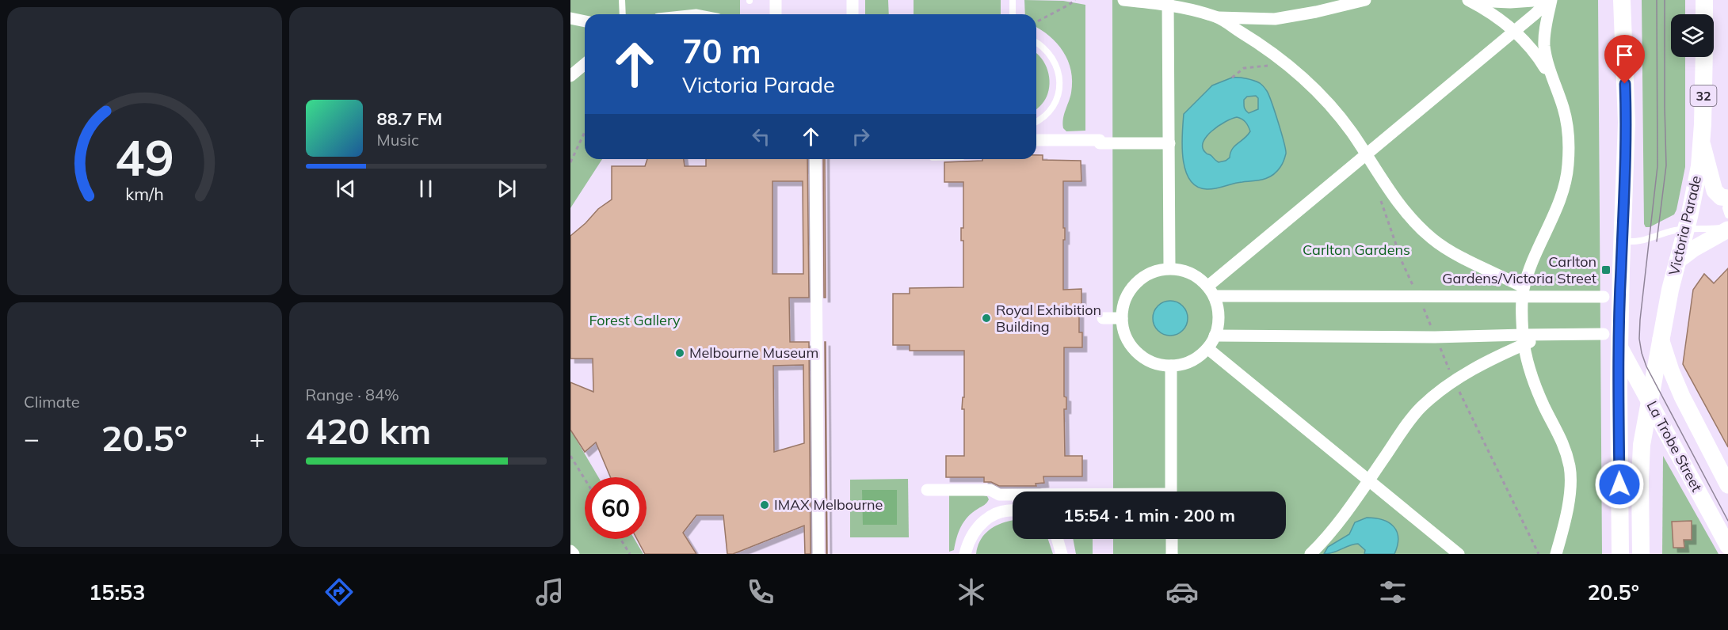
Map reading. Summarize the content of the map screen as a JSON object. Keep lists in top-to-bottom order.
{
  "streets": {
    "main road": ["32", "Victoria Parade"],
    "street": ["La Trobe Street"]
  },
  "crossings": [
    ["32", "Victoria Parade"],
    ["32", "La Trobe Street"],
    ["Victoria Parade", "La Trobe Street"]
  ],
  "parks": ["Carlton Gardens", "Forest Gallery"],
  "places": {
    "transit": ["Carlton Gardens/Victoria Street"],
    "other": ["Royal Exhibition Building", "Melbourne Museum", "IMAX Melbourne"]
  },
  "page": {
    "turn": ["70 m", "Victoria Parade"],
    "song": ["88.7 FM", "Music"],
    "tile": [
      "Climate",
      ["Range · 84%", "420 km"]
    ],
    "heat": ["−", "20.5°", "+"],
    "limit": "60",
    "trip": "15:54 · 1 min · 200 m",
    "tabs": ["15:53", "20.5°"],
    "gauge": ["49", "km/h"]
  }
}
